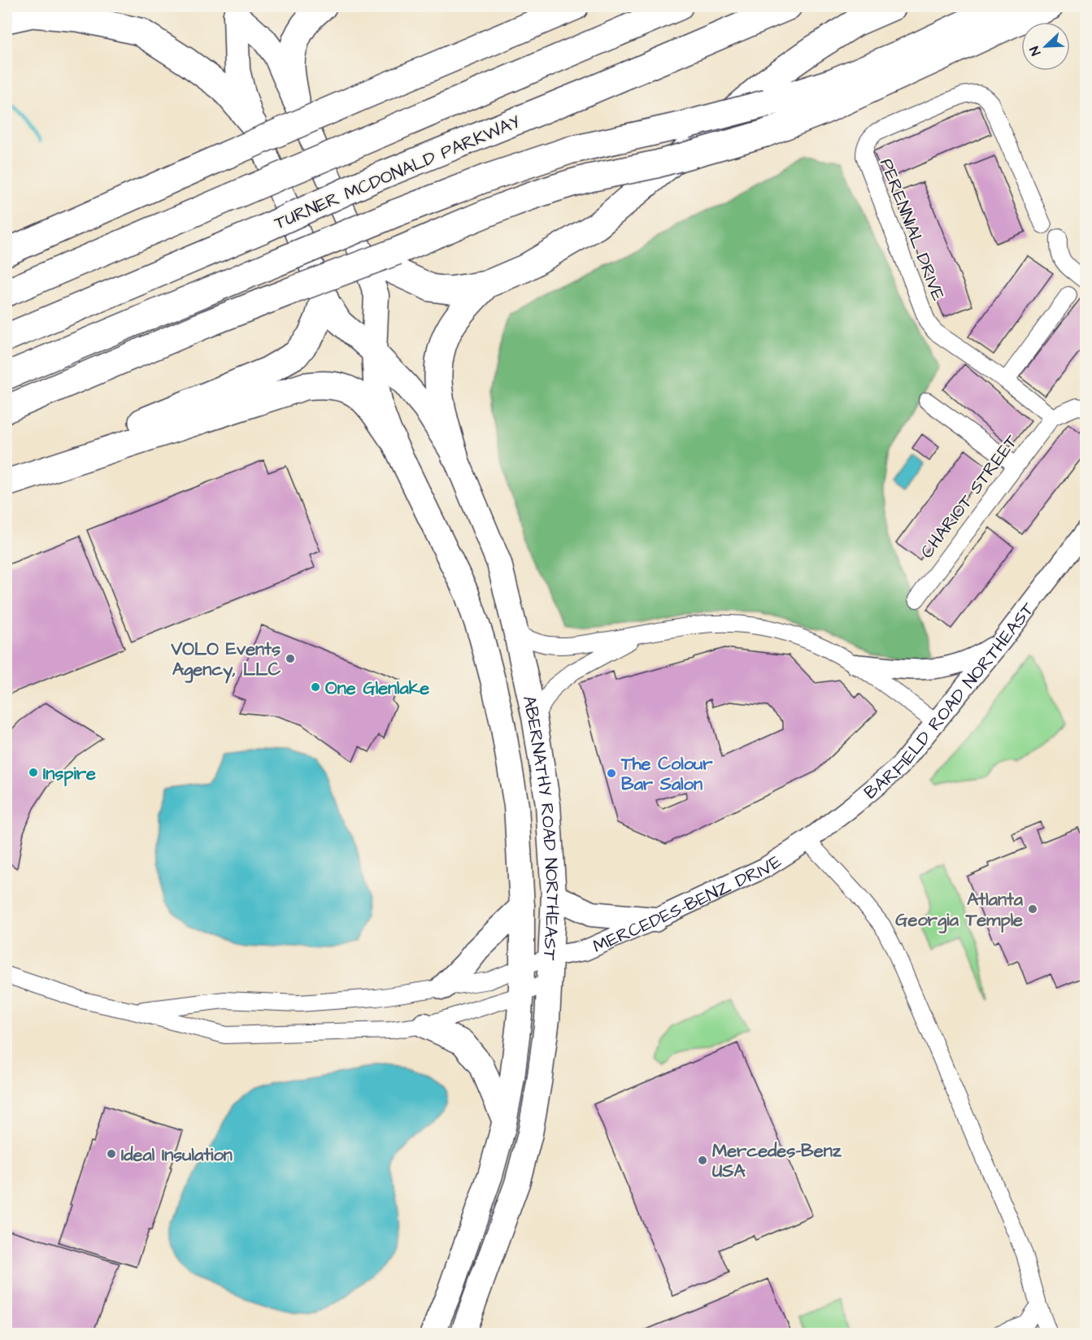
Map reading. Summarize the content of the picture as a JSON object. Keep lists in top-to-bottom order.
{
  "streets": {
    "highway": ["TURNER MCDONALD PARKWAY"],
    "main road": ["ABERNATHY ROAD NORTHEAST"],
    "street": [
      "PERENNIAL DRIVE",
      "CHARIOT STREET",
      "BARFIELD ROAD NORTHEAST",
      "MERCEDES-BENZ DRIVE"
    ]
  },
  "crossings": [
    ["PERENNIAL DRIVE", "CHARIOT STREET"],
    ["BARFIELD ROAD NORTHEAST", "MERCEDES-BENZ DRIVE"],
    ["ABERNATHY ROAD NORTHEAST", "MERCEDES-BENZ DRIVE"]
  ],
  "places": [
    "VOLO Events Agency, LLC",
    "One Glenlake",
    "Inspire",
    "The Colour Bar Salon",
    "Atlanta Georgia Temple",
    "Ideal Insulation",
    "Mercedes-Benz USA"
  ],
  "north": "bottom left"
}
